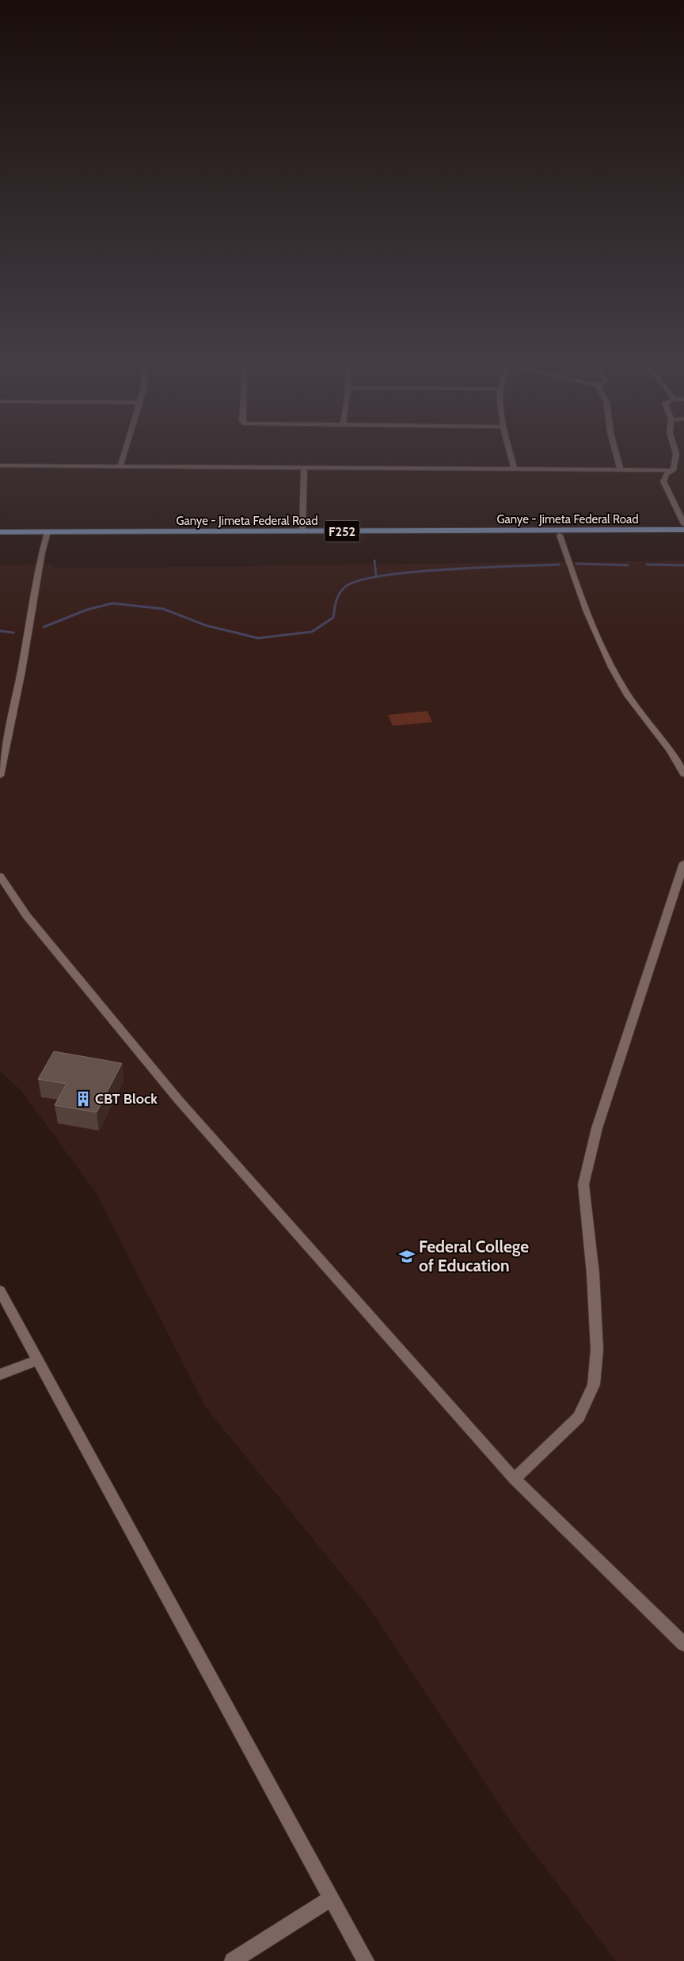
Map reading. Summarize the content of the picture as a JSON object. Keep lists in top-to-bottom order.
{
  "streets": {
    "main road": ["Ganye - Jimeta Federal Road", "F252"]
  },
  "places": {
    "building": ["CBT Block"],
    "school or university": ["Federal College of Education"]
  }
}
